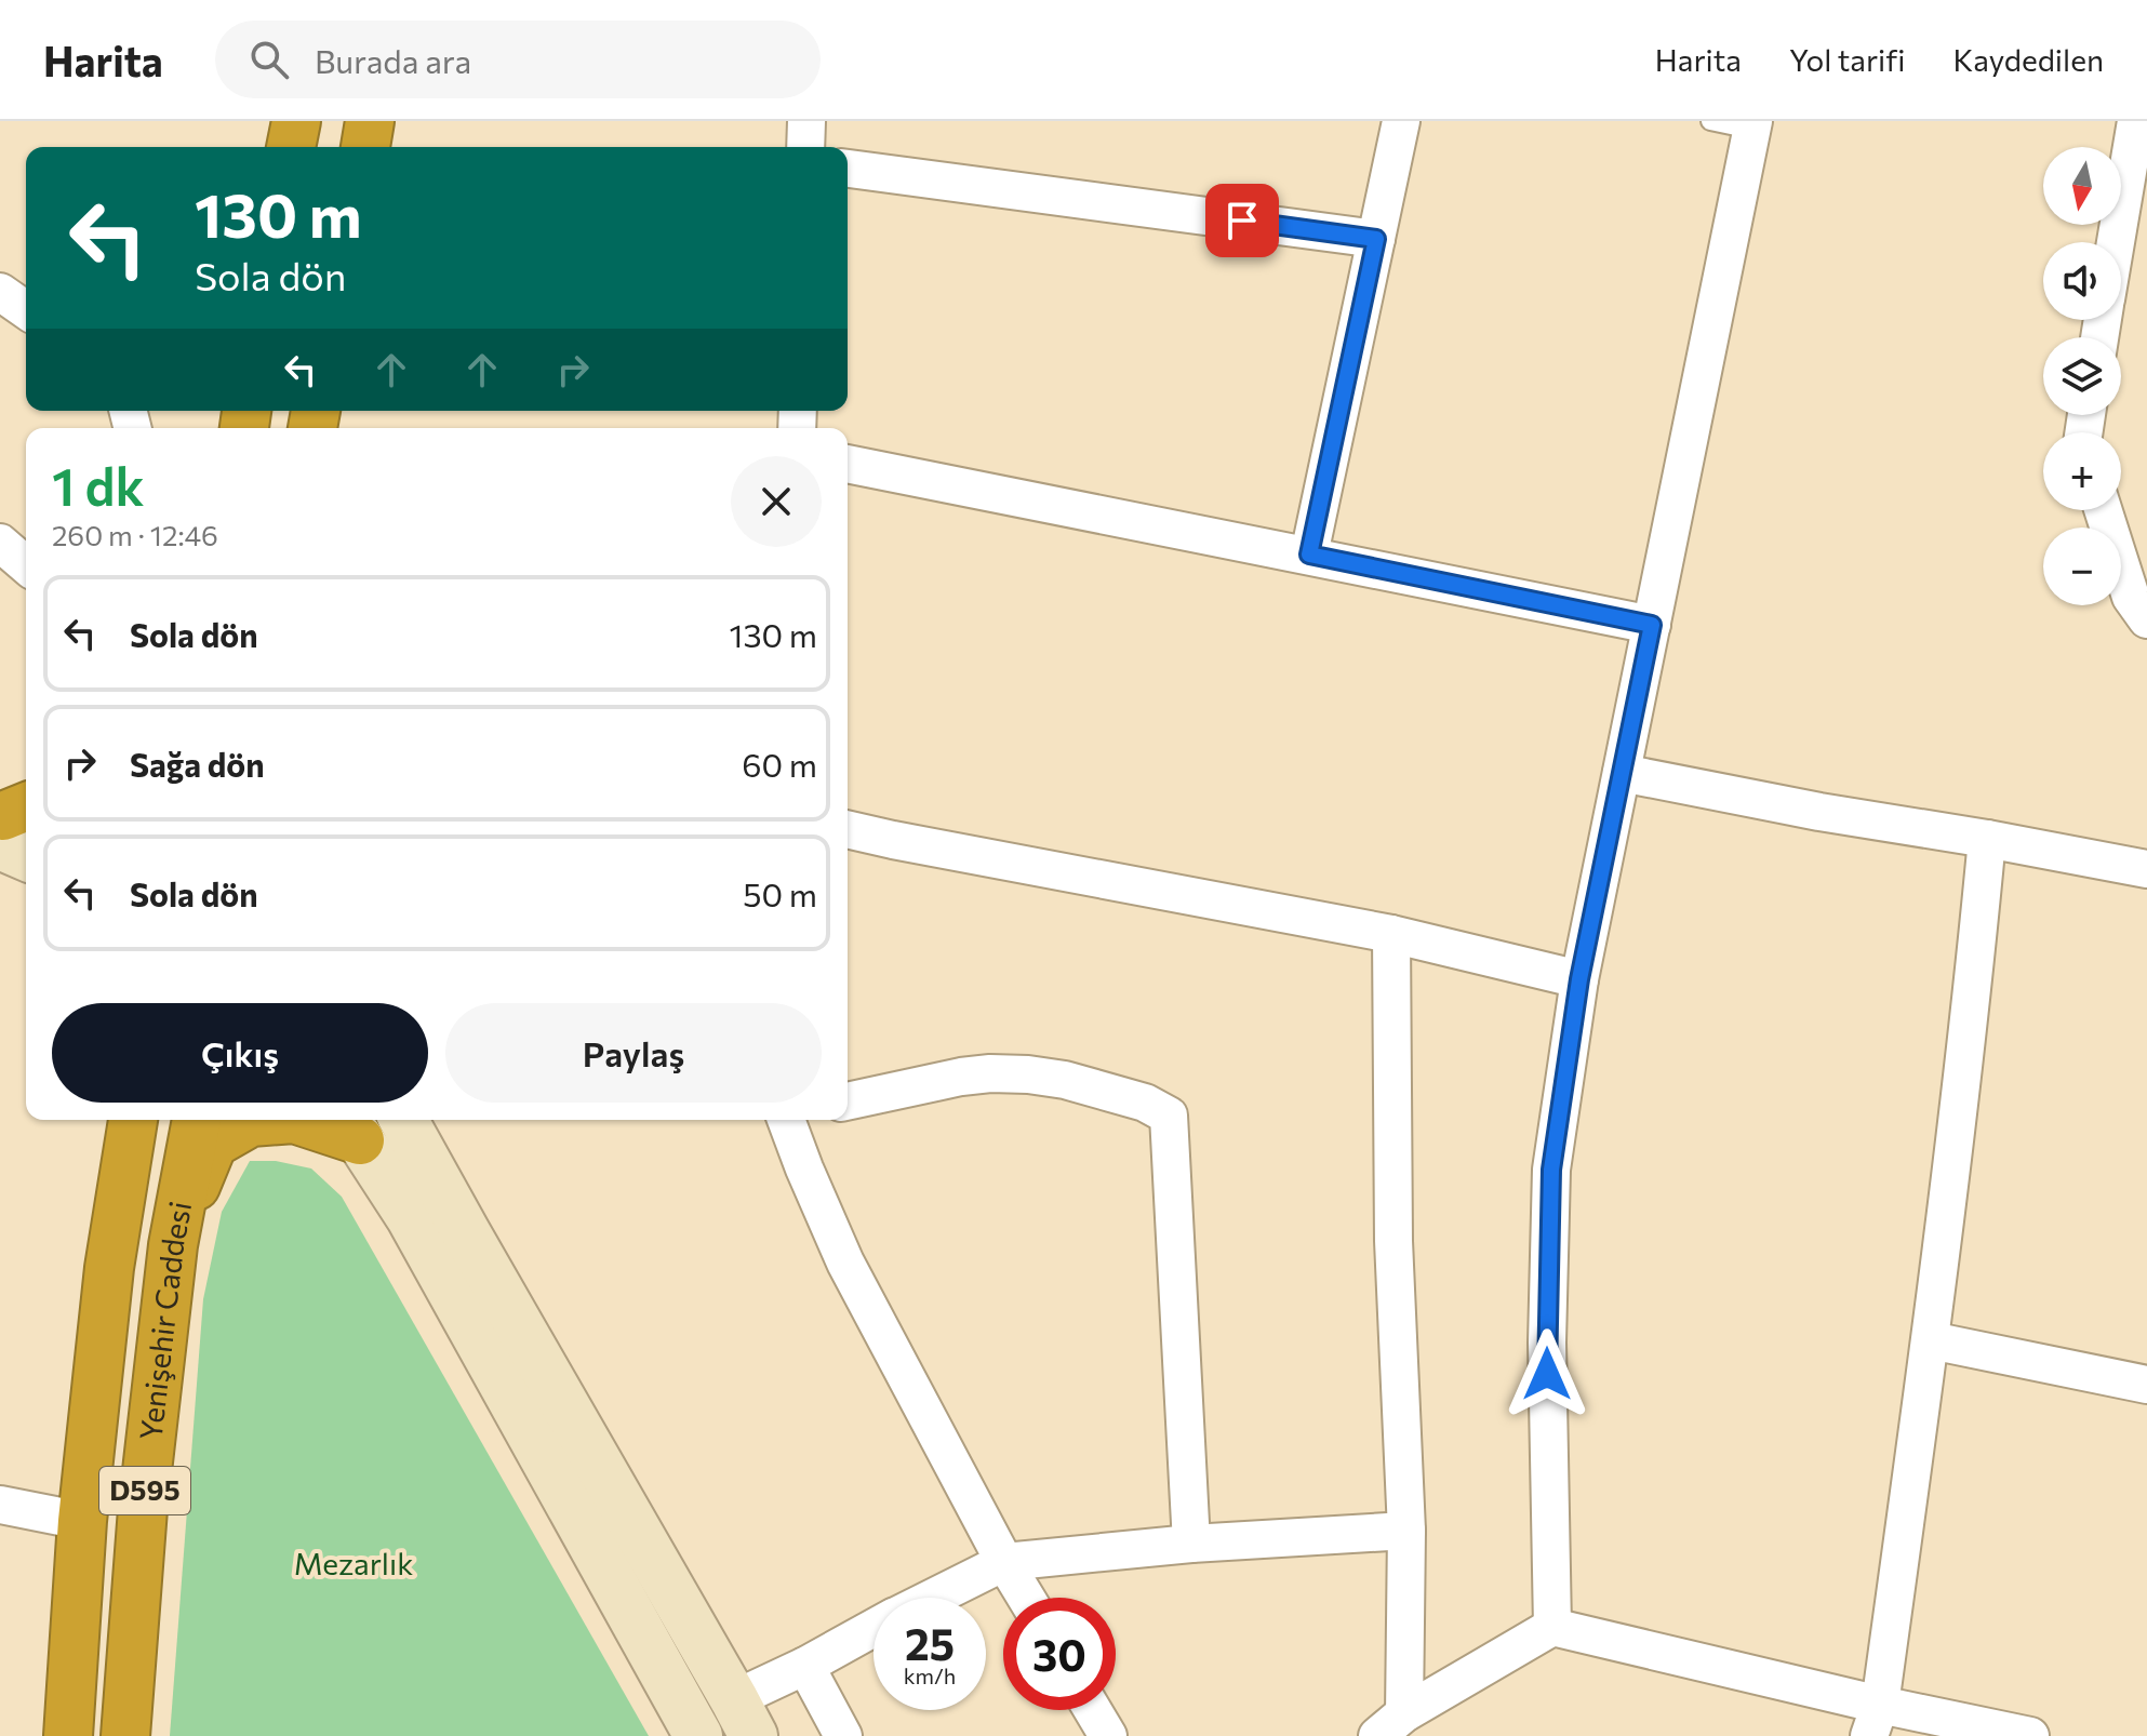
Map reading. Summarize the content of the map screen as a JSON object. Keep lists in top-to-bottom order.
{
  "streets": {
    "highway": ["Yenişehir Caddesi", "D595"]
  },
  "parks": ["Mezarlık"],
  "north": "bottom",
  "page": {
    "header": "Harita",
    "search": "Burada ara",
    "nav": ["Harita", "Yol tarifi", "Kaydedilen"],
    "map_buttons": ["+", "−"],
    "turn": ["130 m", "Sola dön"],
    "heading": ["1 dk", "260 m · 12:46"],
    "list": [
      {
        "name": "Sola dön",
        "value": "130 m"
      },
      {
        "name": "Sağa dön",
        "value": "60 m"
      },
      {
        "name": "Sola dön",
        "value": "50 m"
      }
    ],
    "buttons": ["Çıkış", "Paylaş"],
    "speed": "25 km/h",
    "limit": "30"
  }
}
